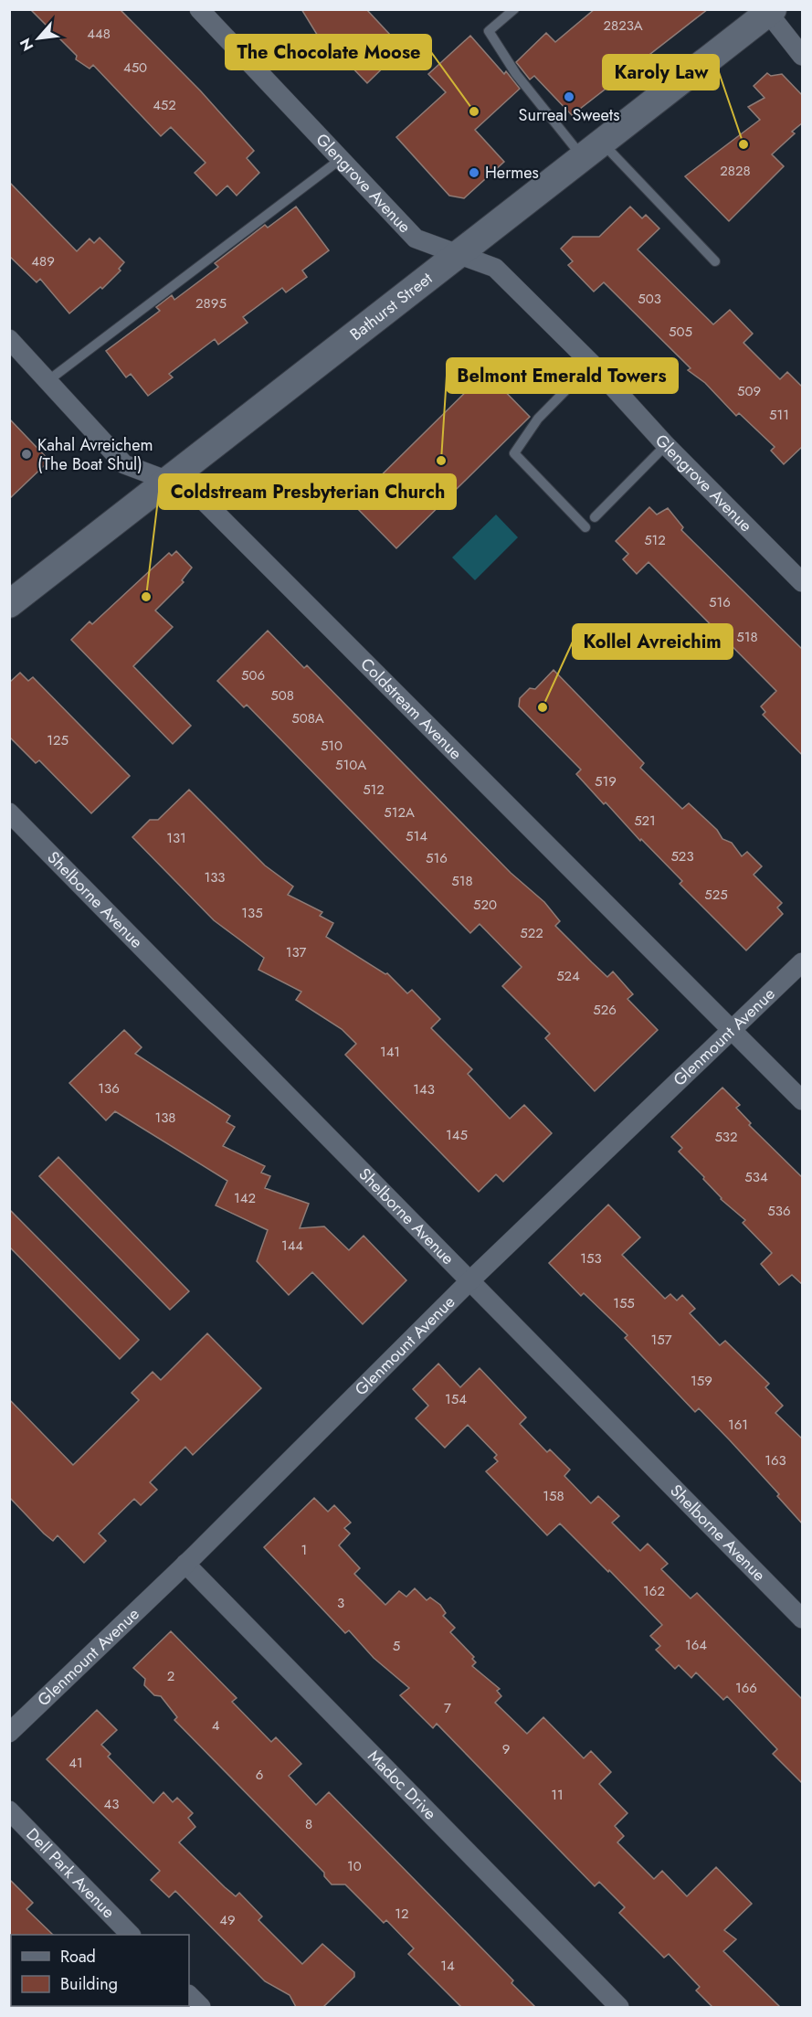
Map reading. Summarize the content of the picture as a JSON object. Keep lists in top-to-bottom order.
{
  "streets": {
    "main road": ["Bathurst Street"],
    "street": [
      "Glengrove Avenue",
      "Coldstream Avenue",
      "Shelborne Avenue",
      "Glenmount Avenue",
      "Madoc Drive",
      "Dell Park Avenue"
    ]
  },
  "crossings": [
    ["Glengrove Avenue", "Bathurst Street"],
    ["Bathurst Street", "Coldstream Avenue"],
    ["Coldstream Avenue", "Glenmount Avenue"],
    ["Shelborne Avenue", "Glenmount Avenue"],
    ["Glenmount Avenue", "Madoc Drive"]
  ],
  "places": [
    "Surreal Sweets",
    "The Chocolate Moose",
    "Karoly Law",
    "Hermes",
    "Kahal Avreichem (The Boat Shul)",
    "Belmont Emerald Towers",
    "Coldstream Presbyterian Church",
    "Kollel Avreichim"
  ],
  "house_numbers": [
    "2823A",
    "448",
    "450",
    "452",
    "2828",
    "489",
    "503",
    "2895",
    "505",
    "509",
    "511",
    "512",
    "516",
    "518",
    "506",
    "508",
    "508A",
    "125",
    "510",
    "510A",
    "519",
    "512",
    "512A",
    "521",
    "514",
    "131",
    "523",
    "516",
    "133",
    "518",
    "525",
    "520",
    "135",
    "522",
    "137",
    "524",
    "526",
    "141",
    "136",
    "143",
    "138",
    "145",
    "532",
    "534",
    "142",
    "536",
    "144",
    "153",
    "155",
    "157",
    "159",
    "154",
    "161",
    "163",
    "158",
    "1",
    "162",
    "3",
    "164",
    "5",
    "2",
    "166",
    "7",
    "4",
    "9",
    "41",
    "6",
    "11",
    "43",
    "8",
    "10",
    "12",
    "49",
    "14"
  ],
  "legend": ["Road", "Building"],
  "north": "bottom left"
}
